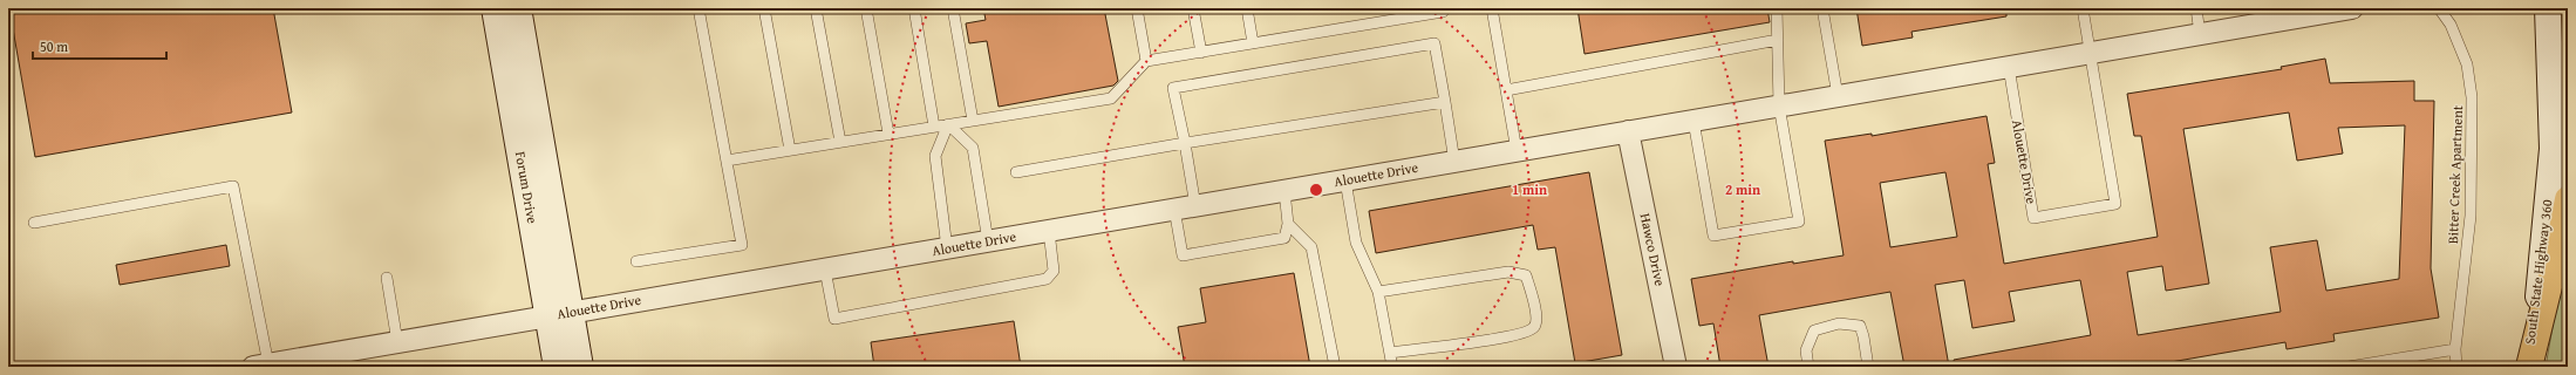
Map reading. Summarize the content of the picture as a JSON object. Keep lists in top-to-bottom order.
{
  "streets": {
    "street": [
      "Alouette Drive",
      "Forum Drive",
      "Hawco Drive",
      "South State Highway 360"
    ],
    "lane": ["Bitter Creek Apartment"]
  },
  "crossings": [
    ["Alouette Drive", "Forum Drive"],
    ["Alouette Drive", "Hawco Drive"]
  ],
  "scale_bar": "50 m",
  "rings": ["1 min", "2 min"]
}
